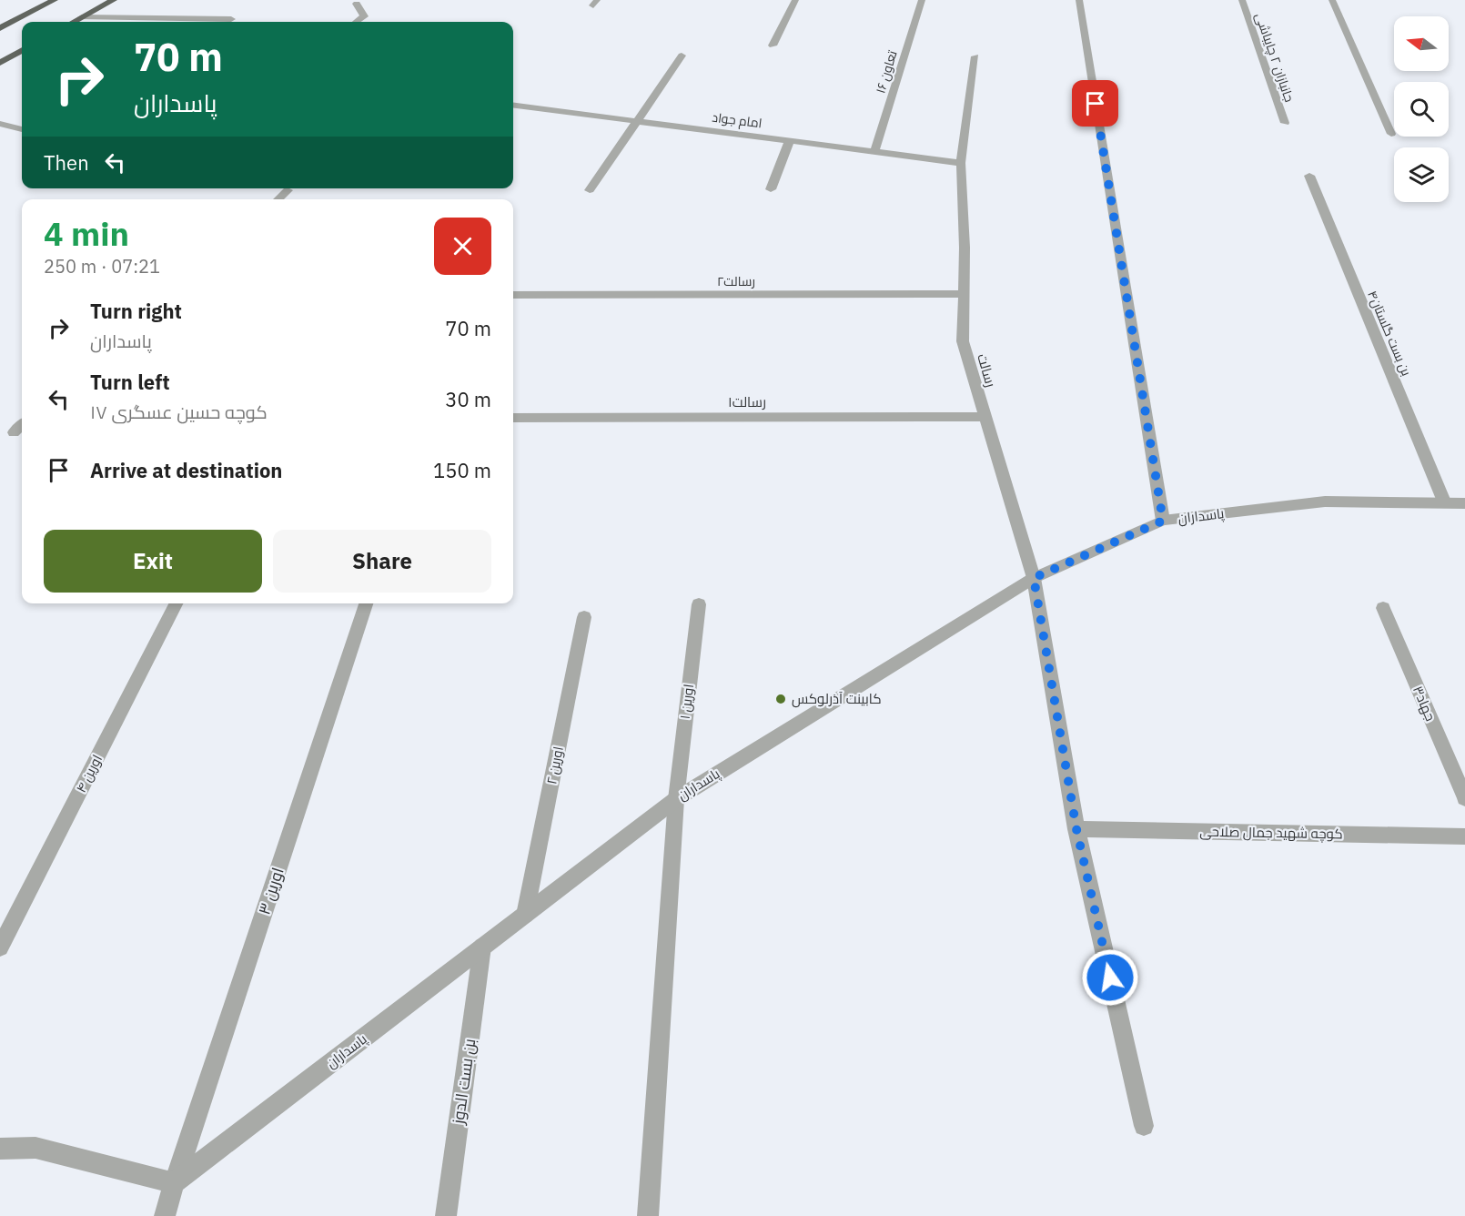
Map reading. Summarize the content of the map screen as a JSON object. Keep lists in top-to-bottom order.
{
  "streets": {
    "street": [
      "جانبازان ۲ چایباشی",
      "تعاون ۱۶",
      "امام جواد",
      "رسالت۲",
      "بن بست گلستان۴",
      "رسالت",
      "رسالت۱",
      "پاسداران",
      "اورین ۱",
      "جهاد۳",
      "اورین ۲",
      "اورین ۴",
      "کوچه شهید جمال صلاحی",
      "اورین ۳",
      "بن بست الدوز"
    ]
  },
  "crossings": [
    ["تعاون ۱۶", "امام جواد"],
    ["امام جواد", "رسالت"],
    ["رسالت۲", "رسالت"],
    ["بن بست گلستان۴", "پاسداران"],
    ["رسالت", "رسالت۱"],
    ["رسالت", "پاسداران"],
    ["رسالت", "کوچه شهید جمال صلاحی"],
    ["پاسداران", "اورین ۱"],
    ["پاسداران", "اورین ۲"],
    ["پاسداران", "اورین ۳"],
    ["پاسداران", "بن بست الدوز"]
  ],
  "places": ["کابینت آذرلوکس"],
  "north": "left",
  "page": {
    "turn": ["70 m", "پاسداران"],
    "then": "Then",
    "heading": ["4 min", "250 m · 07:21"],
    "list": [
      {
        "name": "Turn right",
        "note": "پاسداران",
        "value": "70 m"
      },
      {
        "name": "Turn left",
        "note": "کوچه حسین عسگری ۱۷",
        "value": "30 m"
      },
      {
        "name": "Arrive at destination",
        "value": "150 m"
      }
    ],
    "buttons": ["Exit", "Share"]
  }
}
